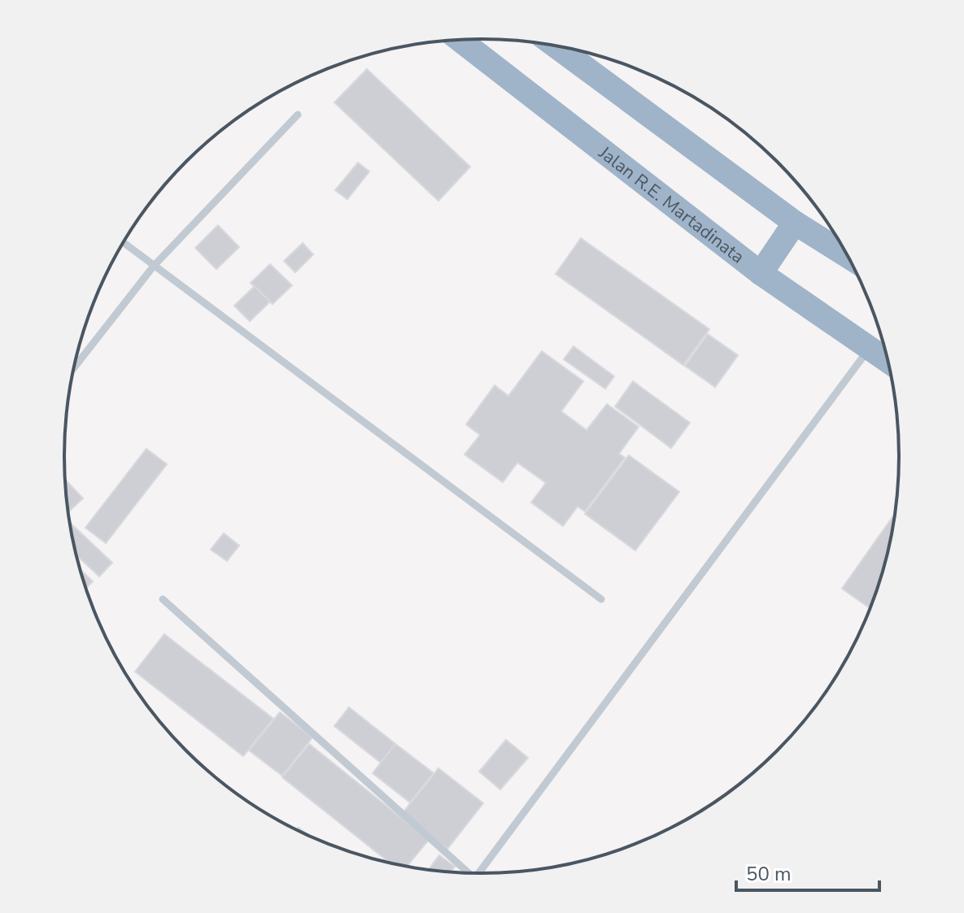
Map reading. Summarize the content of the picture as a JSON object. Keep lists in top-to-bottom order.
{
  "streets": {
    "highway": ["Jalan R.E. Martadinata"]
  },
  "scale_bar": "50 m"
}
